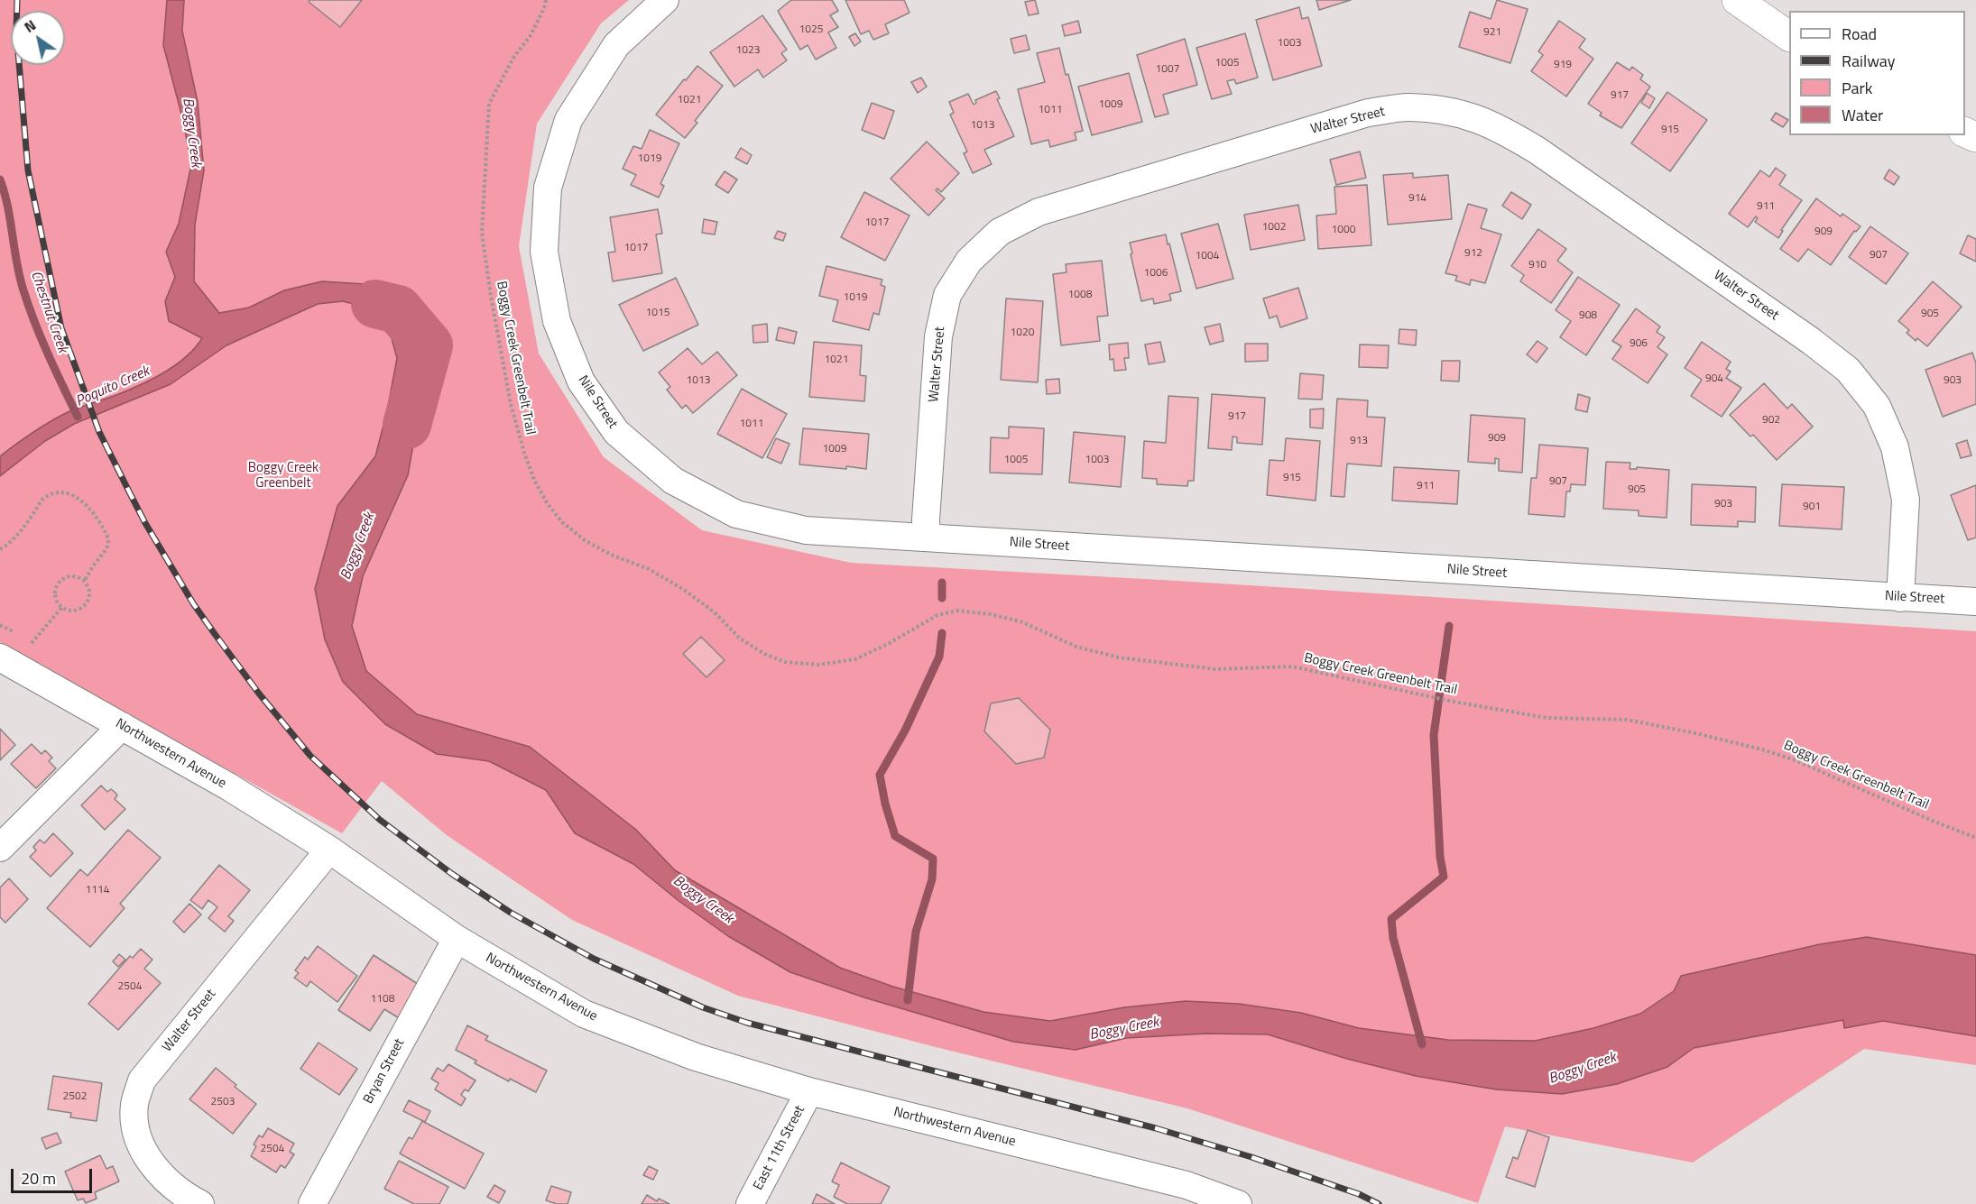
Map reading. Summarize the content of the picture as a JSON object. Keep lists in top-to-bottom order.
{
  "streets": {
    "street": [
      "Walter Street",
      "Nile Street",
      "Northwestern Avenue",
      "Bryan Street",
      "East 11th Street"
    ],
    "path": ["Boggy Creek Greenbelt Trail"]
  },
  "crossings": [
    ["Walter Street", "Nile Street"],
    ["Walter Street", "Northwestern Avenue"],
    ["Northwestern Avenue", "Bryan Street"],
    ["Northwestern Avenue", "East 11th Street"]
  ],
  "water": ["Boggy Creek", "Chestnut Creek", "Poquito Creek"],
  "parks": ["Boggy Creek Greenbelt"],
  "house_numbers": [
    "1025",
    "921",
    "1003",
    "1023",
    "1005",
    "919",
    "1007",
    "917",
    "1021",
    "1009",
    "1011",
    "1013",
    "915",
    "1019",
    "914",
    "911",
    "1017",
    "1002",
    "1000",
    "909",
    "1017",
    "912",
    "907",
    "1004",
    "910",
    "1006",
    "1008",
    "1019",
    "1015",
    "905",
    "908",
    "1020",
    "906",
    "1021",
    "904",
    "1013",
    "903",
    "917",
    "902",
    "1011",
    "909",
    "913",
    "1009",
    "1005",
    "1003",
    "915",
    "907",
    "911",
    "905",
    "903",
    "901",
    "1114",
    "2504",
    "1108",
    "2502",
    "2503",
    "2504"
  ],
  "legend": [
    "Road",
    "Railway",
    "Park",
    "Water"
  ],
  "scale_bar": "20 m",
  "north": "top left"
}
